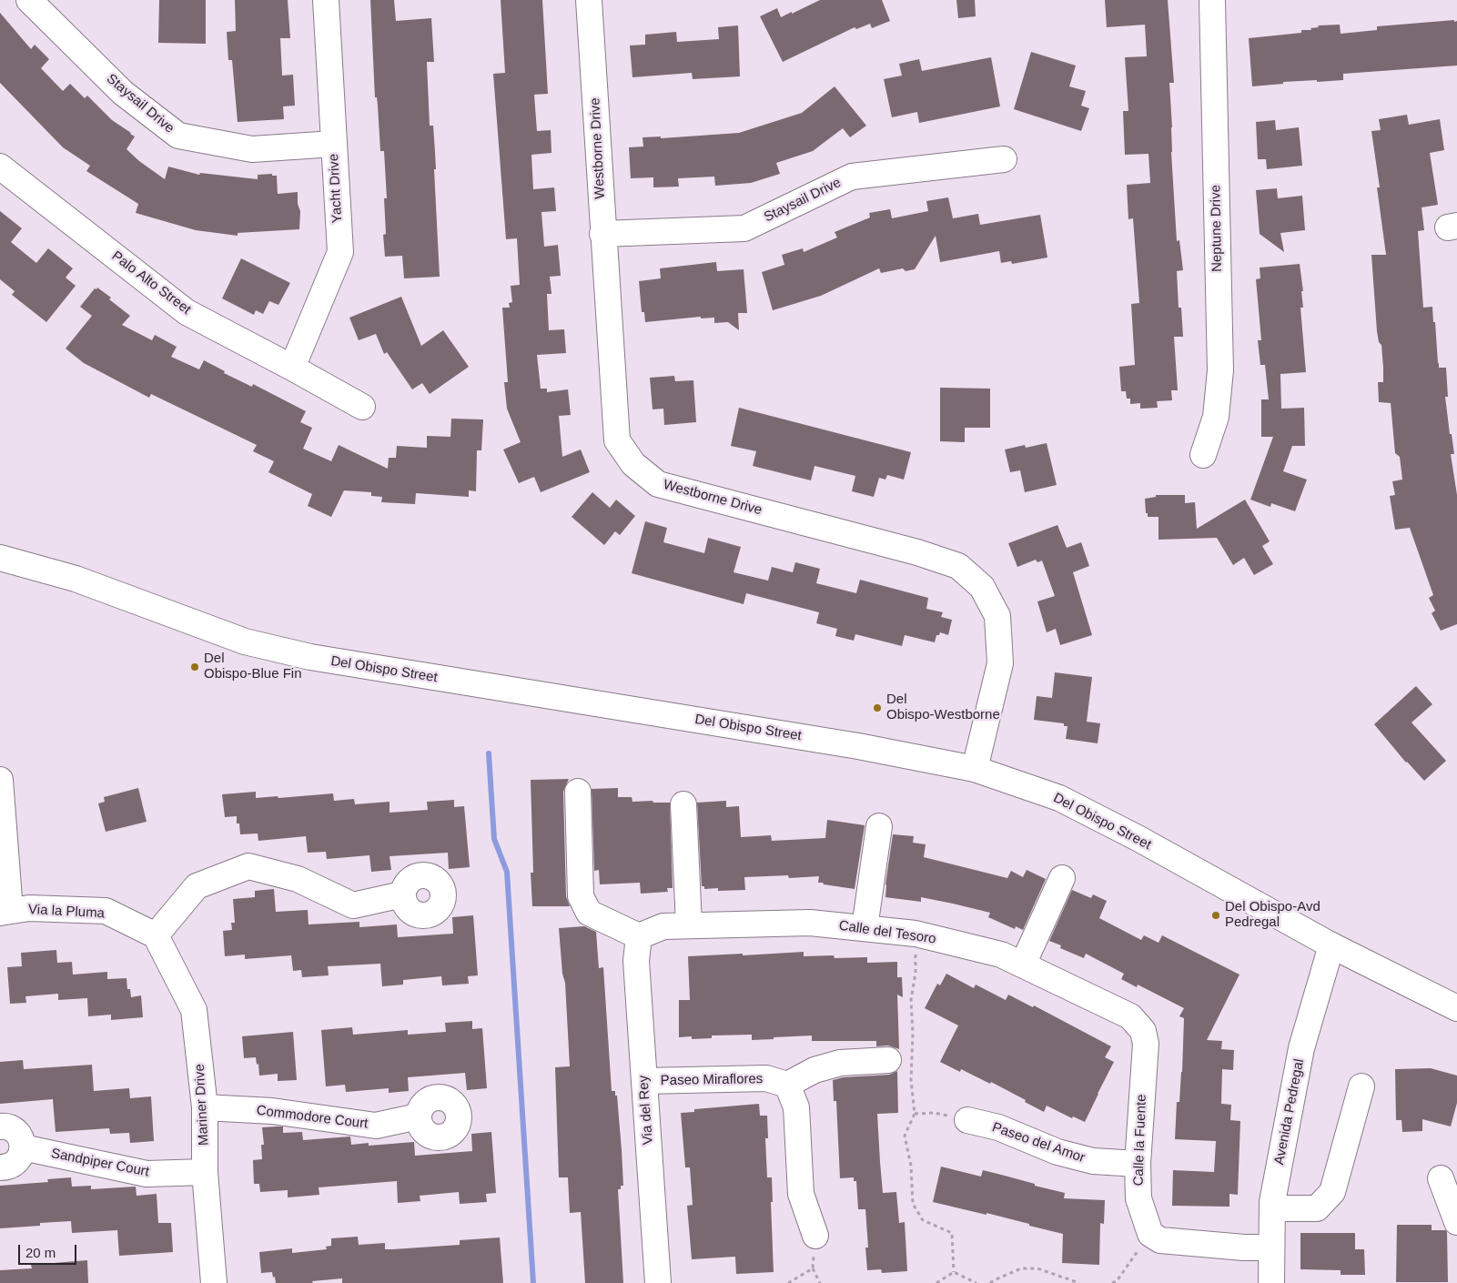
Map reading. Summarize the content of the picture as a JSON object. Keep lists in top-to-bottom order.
{
  "streets": {
    "street": [
      "Staysail Drive",
      "Westborne Drive",
      "Yacht Drive",
      "Neptune Drive",
      "Palo Alto Street",
      "Del Obispo Street",
      "Via la Pluma",
      "Calle del Tesoro",
      "Paseo Miraflores",
      "Mariner Drive",
      "Via del Rey",
      "Avenida Pedregal",
      "Commodore Court",
      "Calle la Fuente",
      "Paseo del Amor",
      "Sandpiper Court"
    ]
  },
  "crossings": [
    ["Staysail Drive", "Westborne Drive"],
    ["Staysail Drive", "Yacht Drive"],
    ["Westborne Drive", "Del Obispo Street"],
    ["Yacht Drive", "Palo Alto Street"],
    ["Del Obispo Street", "Avenida Pedregal"],
    ["Via la Pluma", "Mariner Drive"],
    ["Calle del Tesoro", "Via del Rey"],
    ["Calle del Tesoro", "Calle la Fuente"],
    ["Paseo Miraflores", "Via del Rey"],
    ["Mariner Drive", "Commodore Court"],
    ["Mariner Drive", "Sandpiper Court"],
    ["Calle la Fuente", "Paseo del Amor"]
  ],
  "places": ["Del Obispo-Blue Fin", "Del Obispo-Westborne", "Del Obispo-Avd Pedregal"],
  "scale_bar": "20 m"
}
